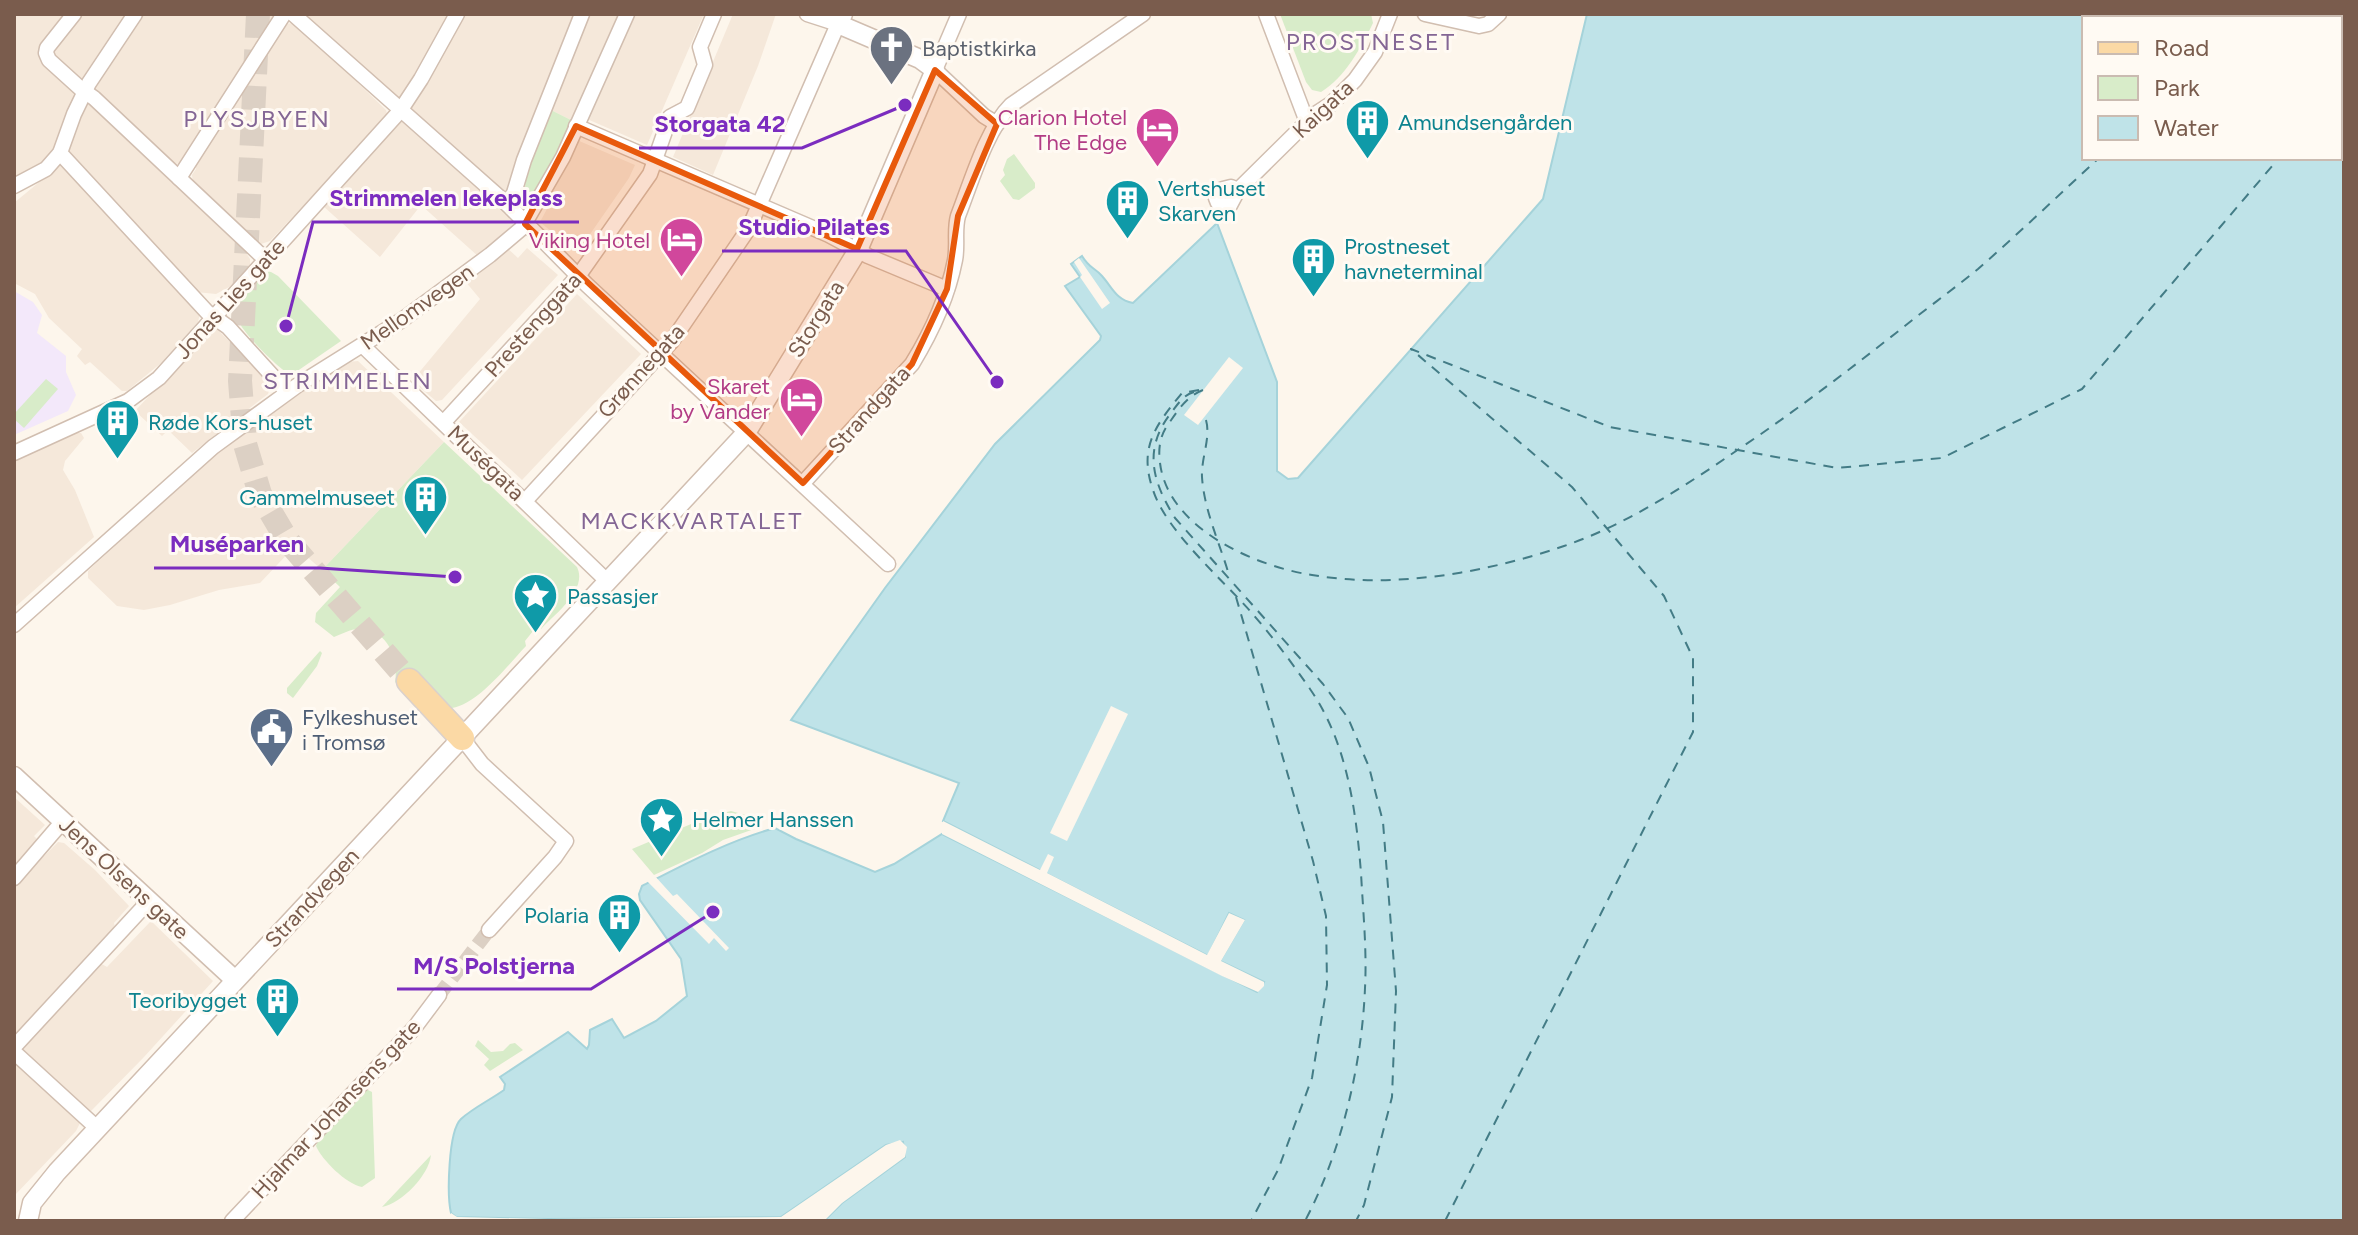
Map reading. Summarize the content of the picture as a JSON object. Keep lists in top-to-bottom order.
{
  "streets": {
    "street": [
      "Kaigata",
      "Jonas Lies gate",
      "Mellomvegen",
      "Storgata",
      "Prestenggata",
      "Grønnegata",
      "Strandgata",
      "Muségata",
      "Jens Olsens gate",
      "Strandvegen",
      "Hjalmar Johansens gate"
    ]
  },
  "crossings": [
    ["Mellomvegen", "Muségata"],
    ["Storgata", "Muségata"],
    ["Storgata", "Strandvegen"],
    ["Prestenggata", "Muségata"],
    ["Grønnegata", "Muségata"],
    ["Muségata", "Strandvegen"],
    ["Jens Olsens gate", "Strandvegen"]
  ],
  "districts": [
    "PROSTNESET",
    "PLYSJBYEN",
    "STRIMMELEN",
    "MACKKVARTALET"
  ],
  "places": {
    "church": ["Baptistkirka"],
    "other": [
      "Storgata 42",
      "Strimmelen lekeplass",
      "Studio Pilates",
      "Muséparken",
      "M/S Polstjerna"
    ],
    "building": [
      "Amundsengården",
      "Vertshuset Skarven",
      "Prostneset havneterminal",
      "Røde Kors-huset",
      "Gammelmuseet",
      "Polaria",
      "Teoribygget"
    ],
    "hotel": ["Clarion Hotel The Edge", "Viking Hotel", "Skaret by Vander"],
    "place": ["Passasjer", "Helmer Hanssen"],
    "public building": ["Fylkeshuset i Tromsø"]
  },
  "legend": ["Road", "Park", "Water"]
}
